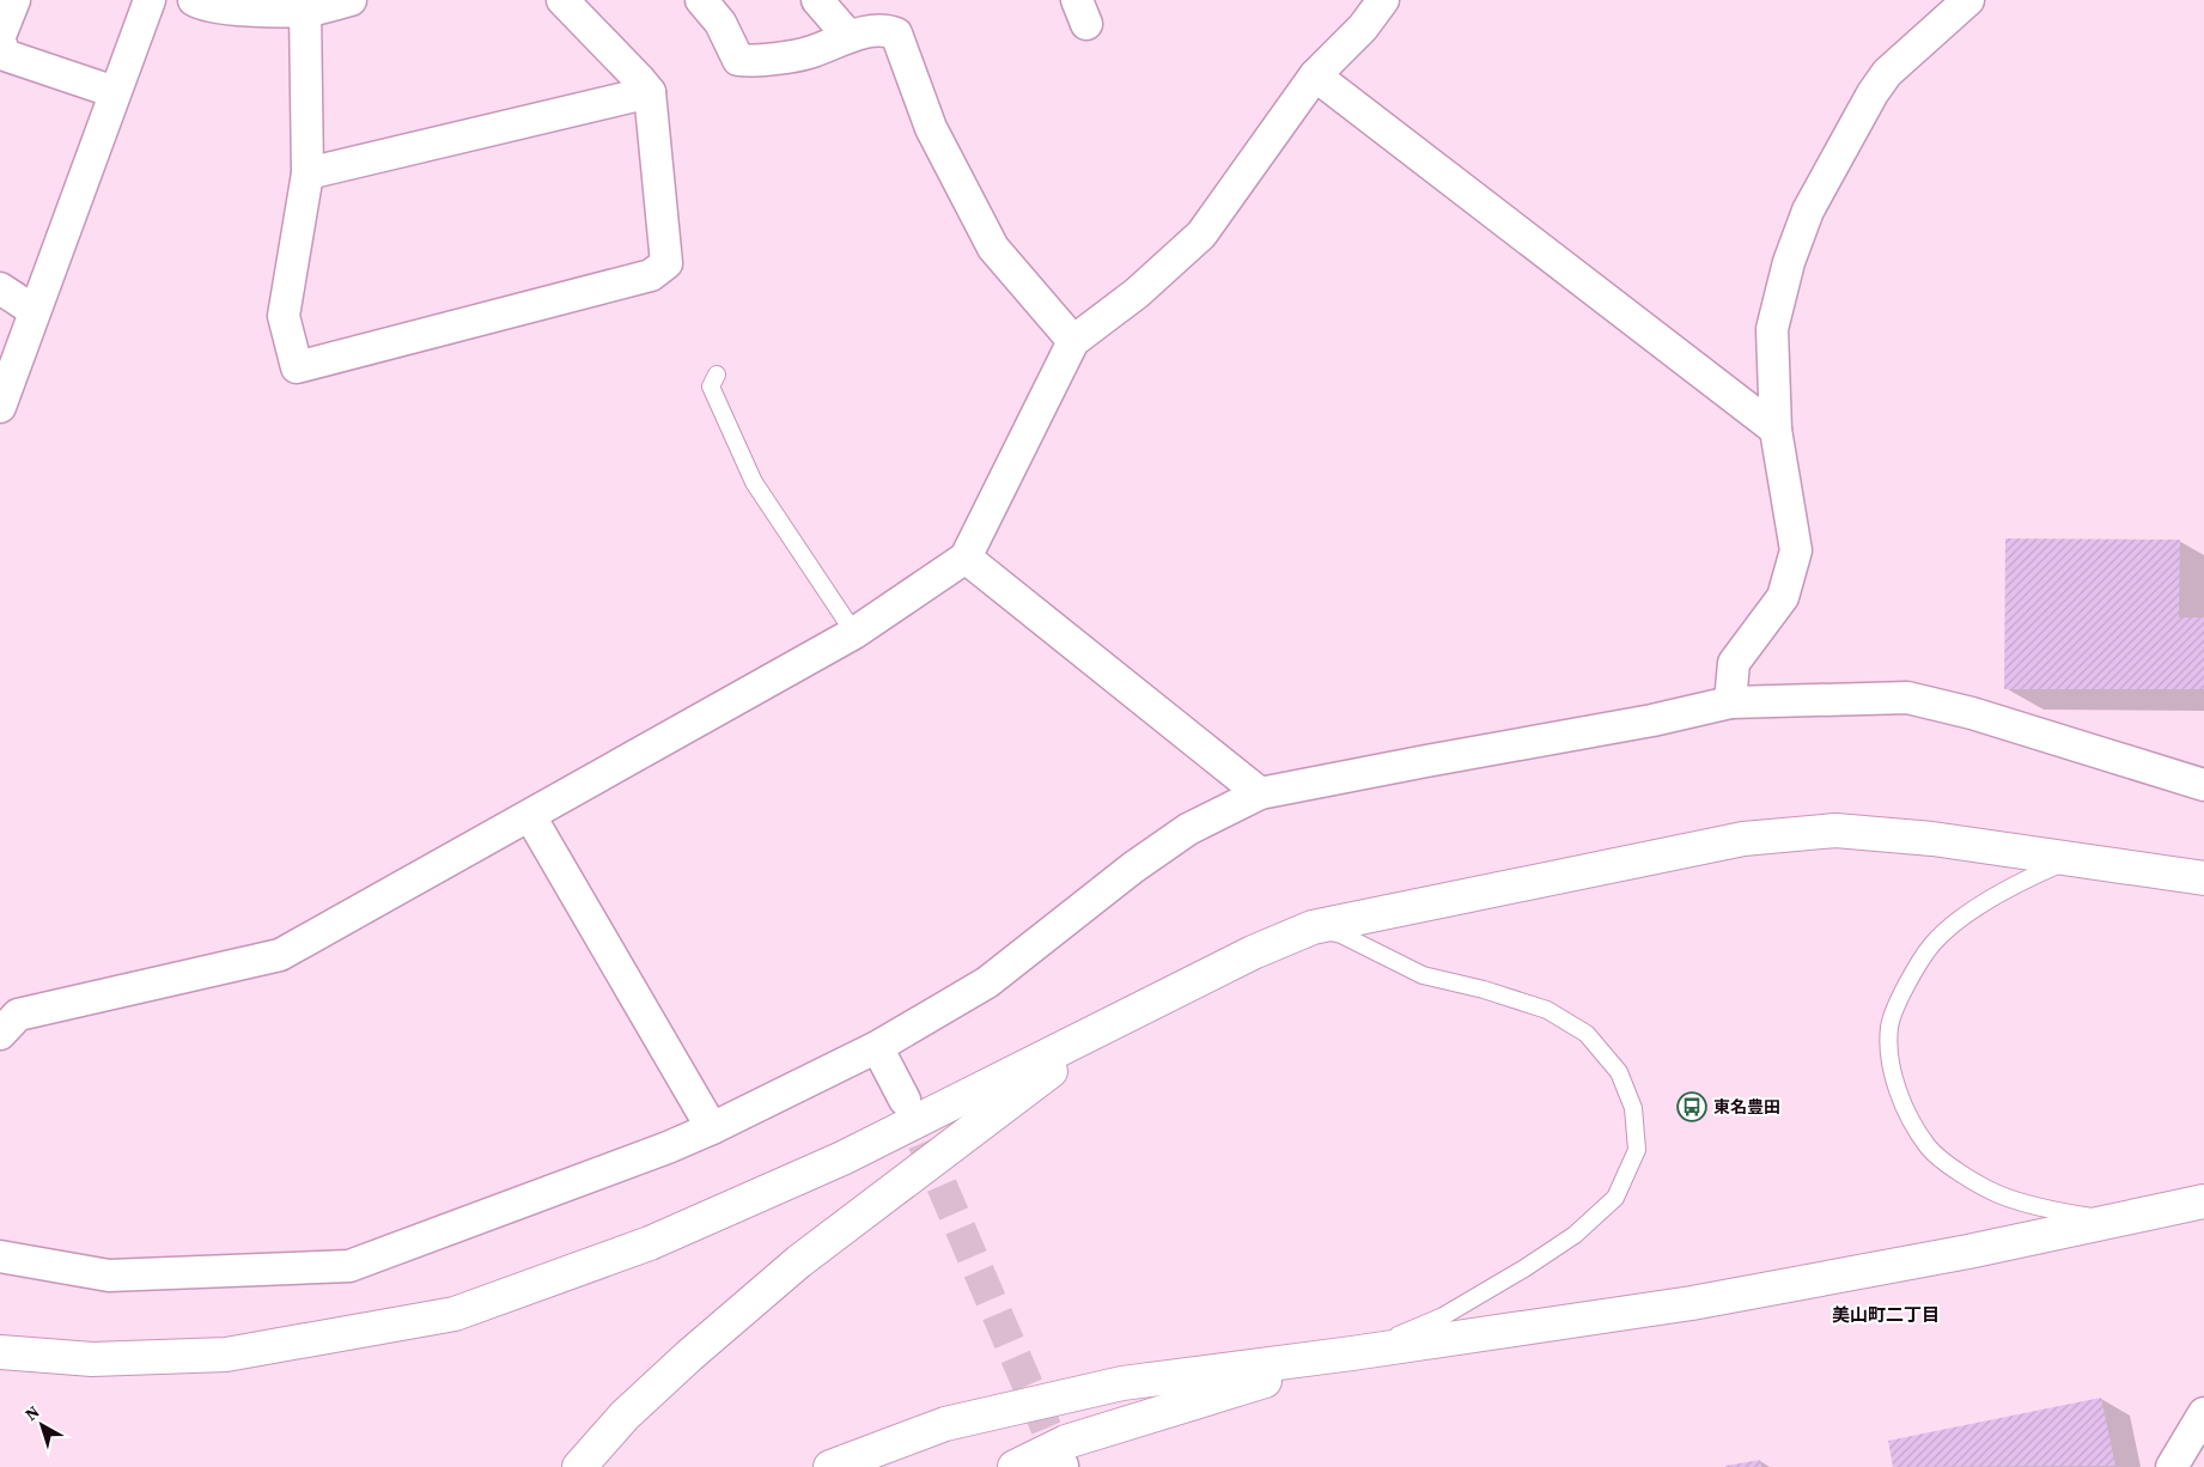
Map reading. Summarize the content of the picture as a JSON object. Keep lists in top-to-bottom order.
{
  "districts": ["美山町二丁目"],
  "places": {
    "bus stop": ["東名豊田"]
  },
  "north": "top left"
}
